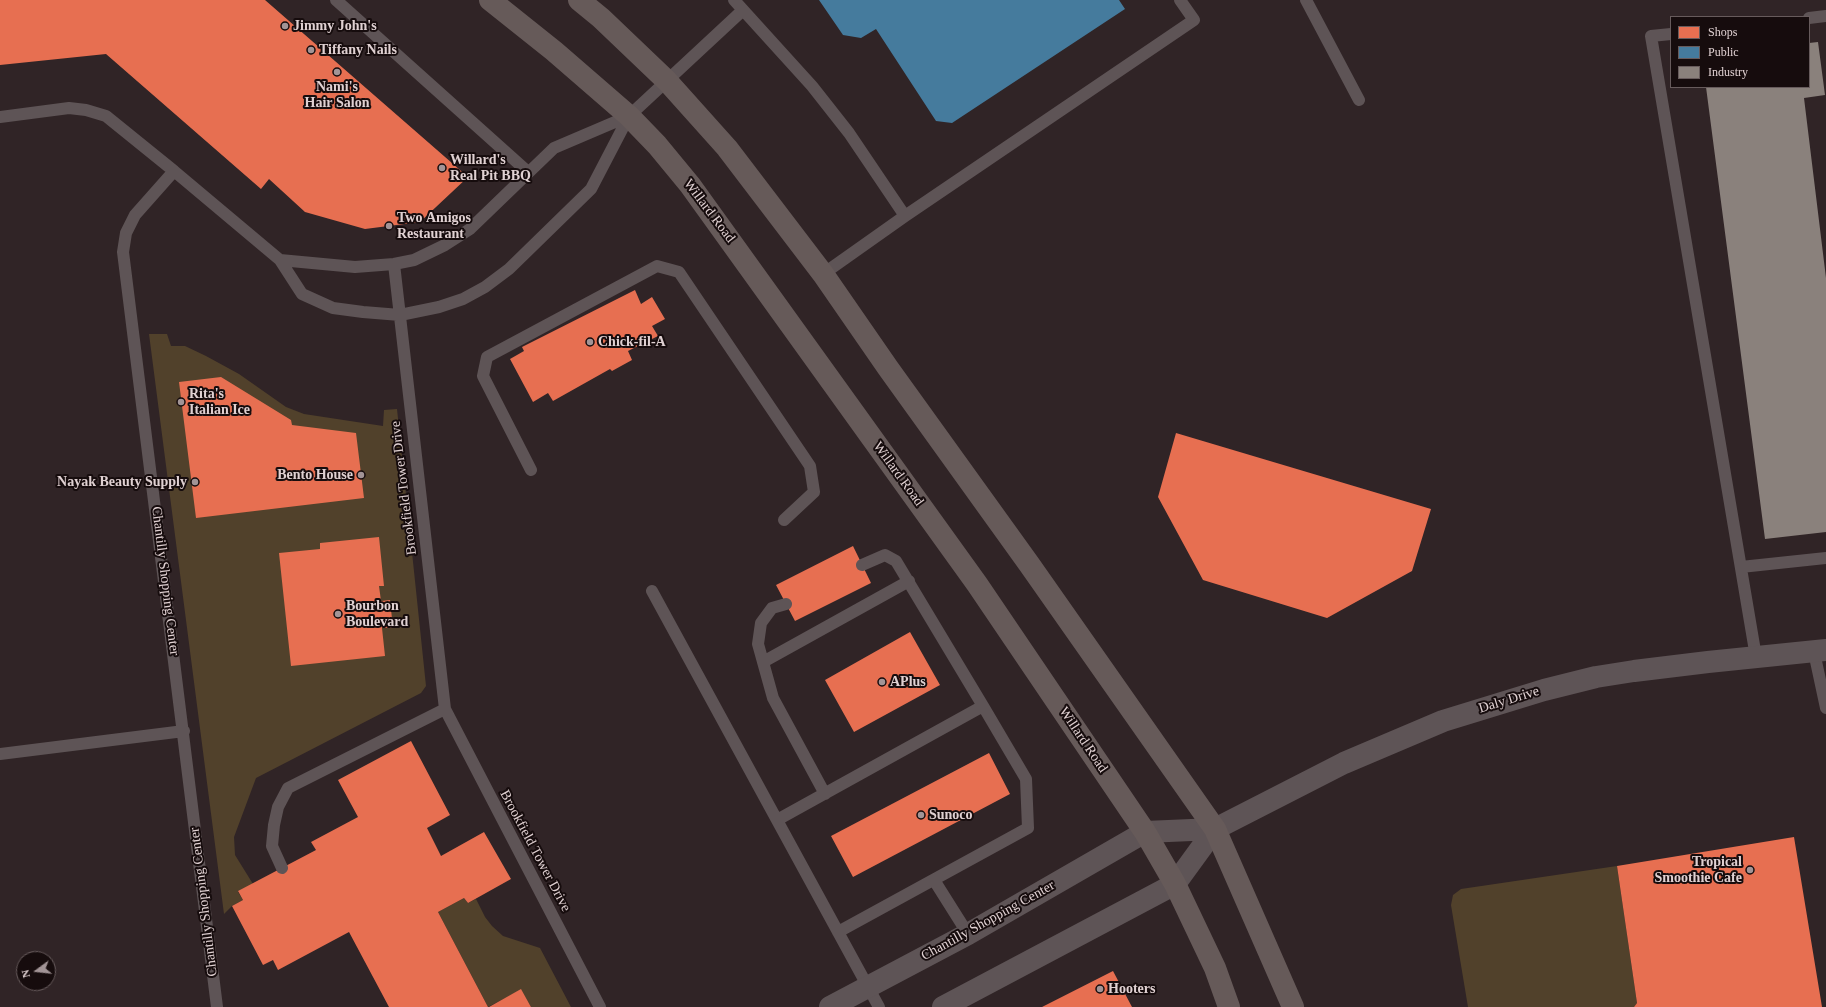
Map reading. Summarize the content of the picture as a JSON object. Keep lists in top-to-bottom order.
{
  "streets": {
    "main road": ["Willard Road"],
    "street": ["Chantilly Shopping Center", "Daly Drive"],
    "lane": ["Brookfield Tower Drive"]
  },
  "crossings": [
    ["Willard Road", "Chantilly Shopping Center"],
    ["Willard Road", "Daly Drive"],
    ["Chantilly Shopping Center", "Daly Drive"]
  ],
  "places": [
    "Jimmy John's",
    "Tiffany Nails",
    "Nami's Hair Salon",
    "Willard's Real Pit BBQ",
    "Two Amigos Restaurant",
    "Chick-fil-A",
    "Rita's Italian Ice",
    "Bento House",
    "Nayak Beauty Supply",
    "Bourbon Boulevard",
    "APlus",
    "Sunoco",
    "Tropical Smoothie Cafe",
    "Hooters"
  ],
  "legend": ["Shops", "Public", "Industry"],
  "north": "left"
}
